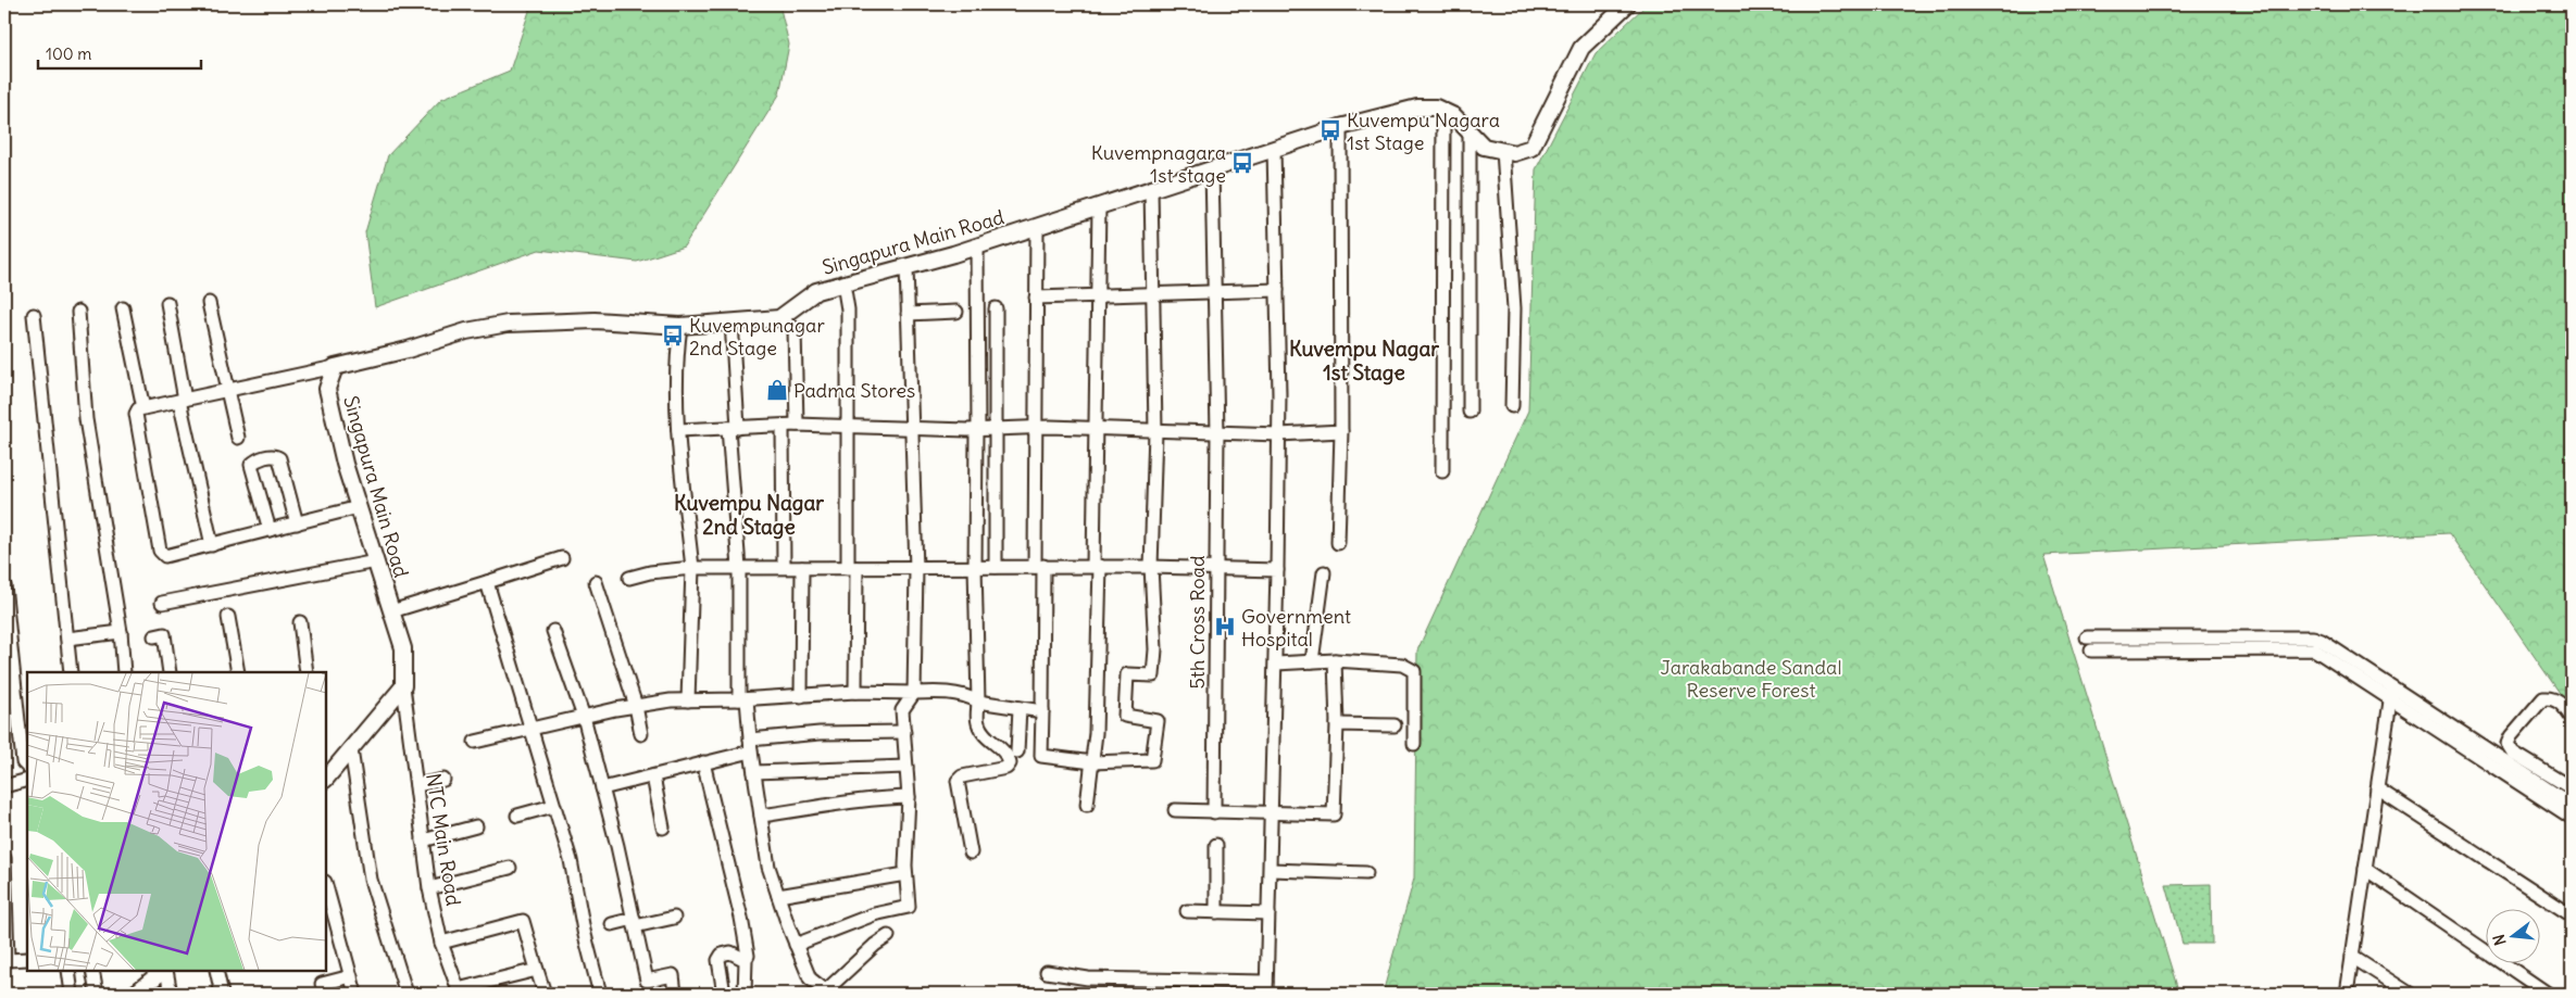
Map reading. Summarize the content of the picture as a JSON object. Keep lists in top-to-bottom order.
{
  "streets": {
    "street": ["Singapura Main Road", "5th Cross Road", "NTC Main Road"]
  },
  "crossings": [
    ["Singapura Main Road", "5th Cross Road"],
    ["Singapura Main Road", "NTC Main Road"]
  ],
  "districts": ["Kuvempu Nagar 1st Stage", "Kuvempu Nagar 2nd Stage"],
  "parks": ["Jarakabande Sandal Reserve Forest"],
  "places": {
    "bus stop": ["Kuvempu Nagara 1st Stage", "Kuvempnagara 1st stage", "Kuvempunagar 2nd Stage"],
    "shop": ["Padma Stores"],
    "hospital": ["Government Hospital"]
  },
  "scale_bar": "100 m",
  "north": "left"
}
